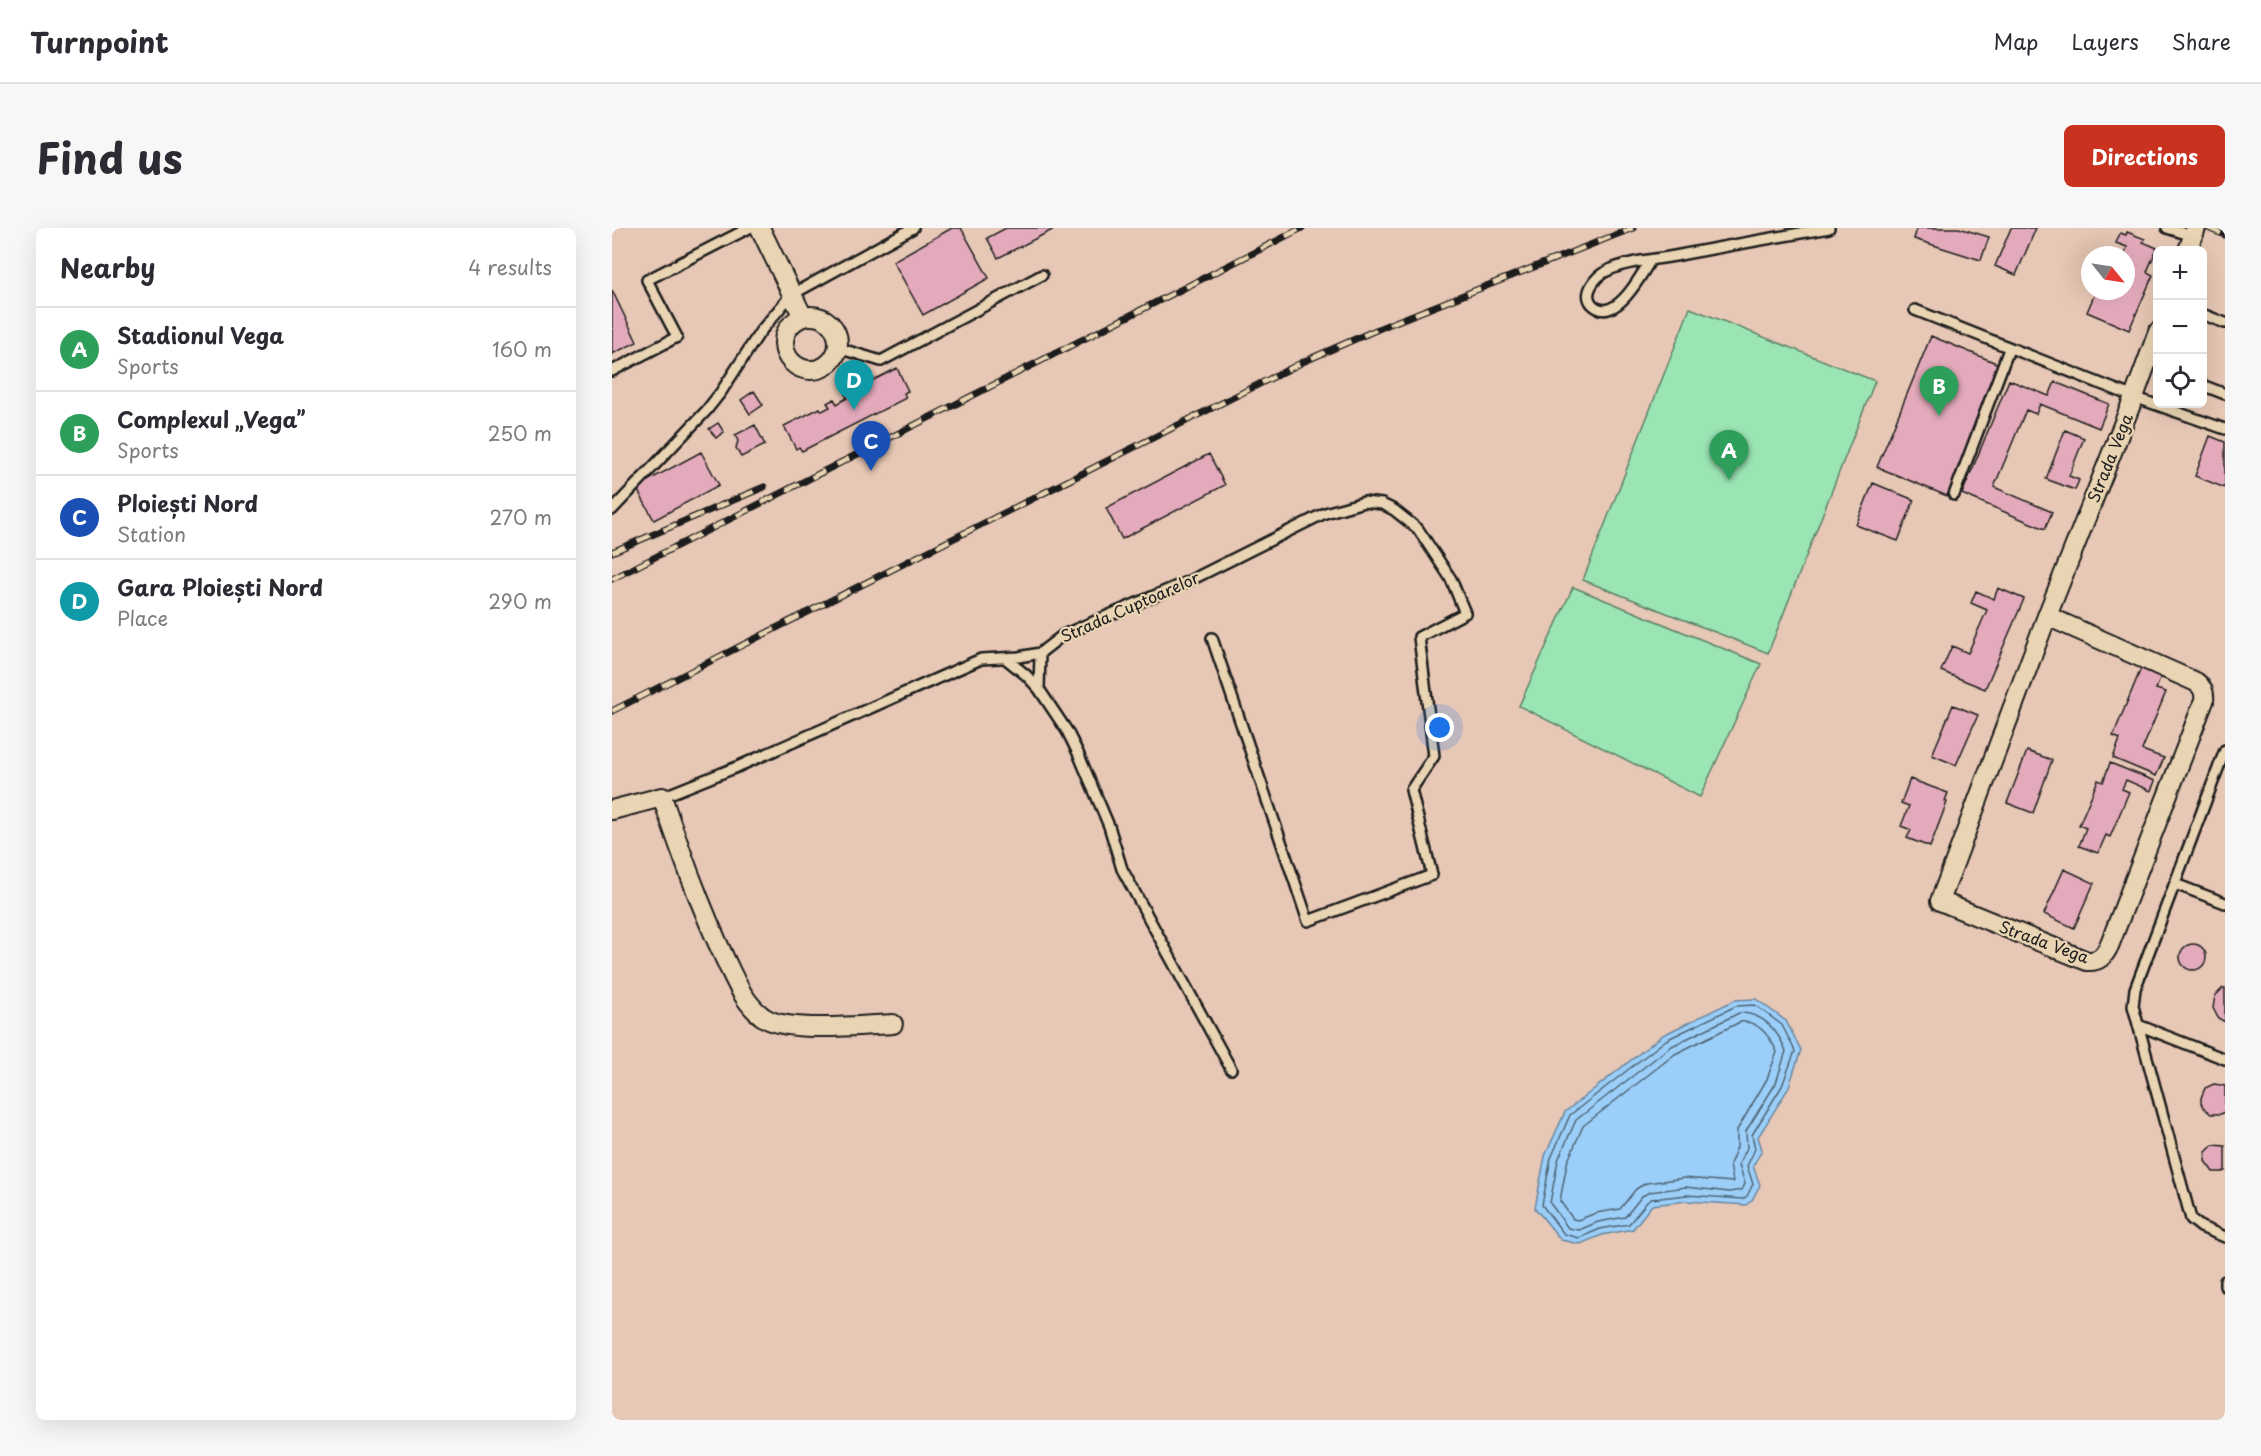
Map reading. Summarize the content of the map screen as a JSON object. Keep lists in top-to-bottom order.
{
  "streets": {
    "street": ["Strada Vega", "Strada Cuptoarelor"]
  },
  "north": "bottom right",
  "page": {
    "header": "Turnpoint",
    "nav": ["Map", "Layers", "Share"],
    "title": "Find us",
    "buttons": "Directions",
    "heading": ["Nearby", "4 results"],
    "map_buttons": ["+", "−"],
    "list": [
      {
        "mark": "A",
        "name": "Stadionul Vega",
        "note": "Sports",
        "value": "160 m"
      },
      {
        "mark": "B",
        "name": "Complexul „Vega”",
        "note": "Sports",
        "value": "250 m"
      },
      {
        "mark": "C",
        "name": "Ploiești Nord",
        "note": "Station",
        "value": "270 m"
      },
      {
        "mark": "D",
        "name": "Gara Ploiești Nord",
        "note": "Place",
        "value": "290 m"
      }
    ],
    "pins": [
      "D",
      "B",
      "C",
      "A"
    ]
  }
}
